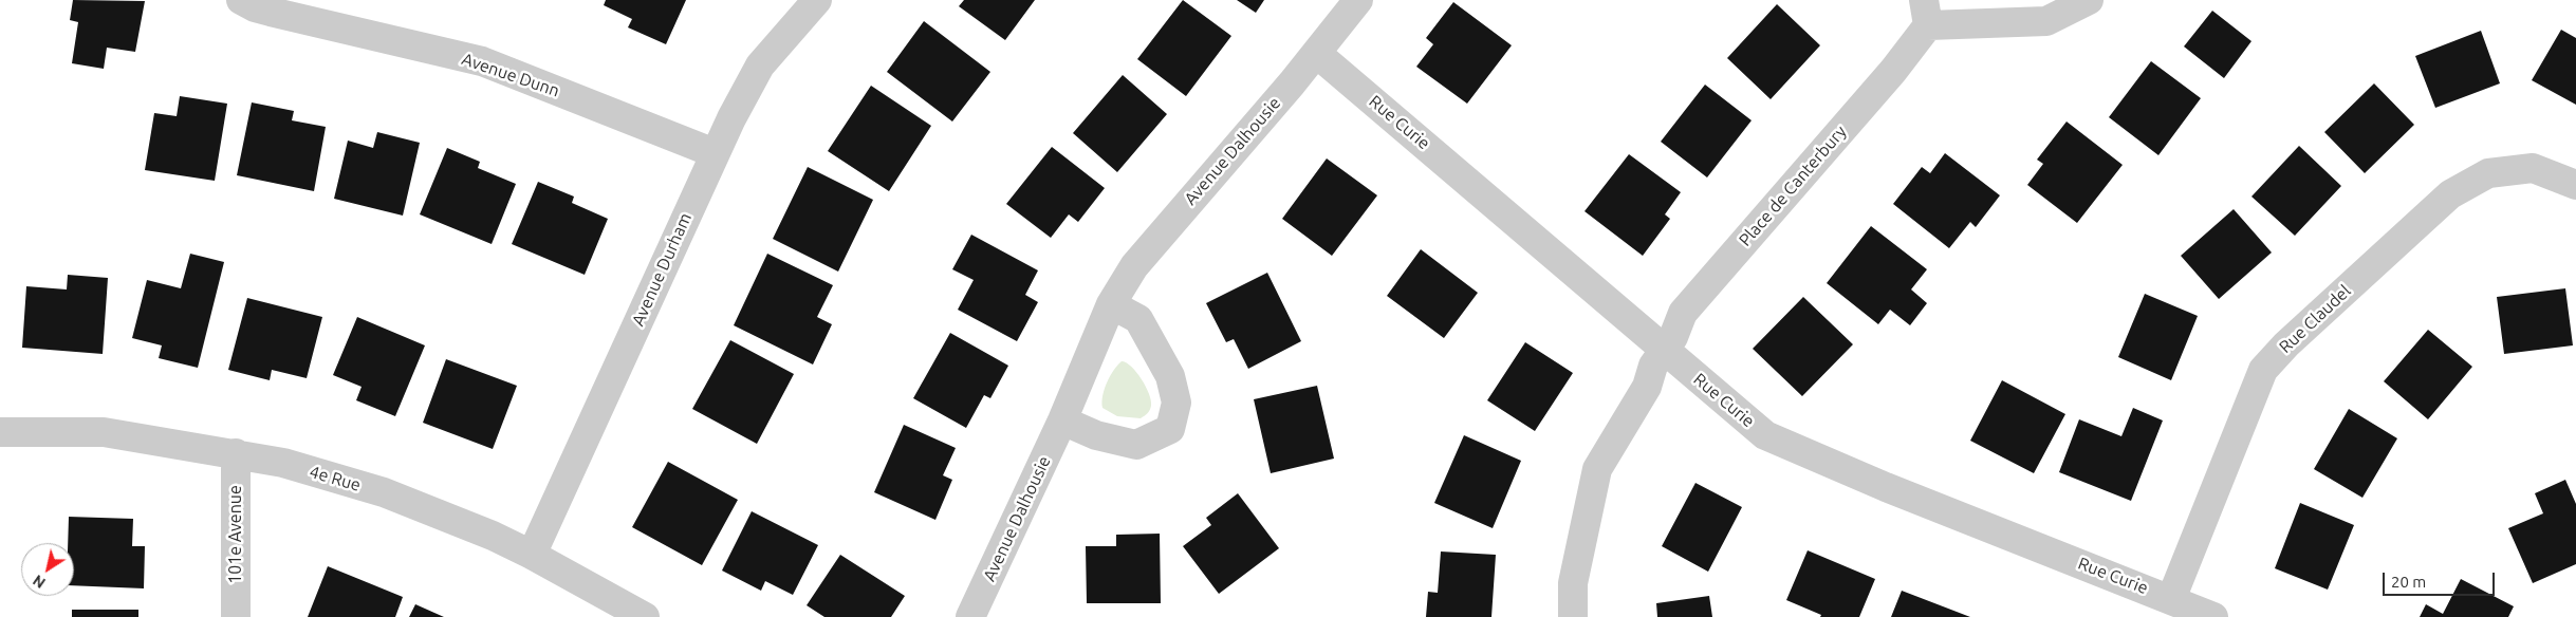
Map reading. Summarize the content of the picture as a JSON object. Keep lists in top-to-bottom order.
{
  "streets": {
    "street": [
      "Avenue Dunn",
      "Rue Curie",
      "Avenue Dalhousie",
      "Place de Canterbury",
      "Avenue Durham",
      "Rue Claudel",
      "4e Rue",
      "101e Avenue"
    ]
  },
  "crossings": [
    ["Avenue Dunn", "Avenue Durham"],
    ["Rue Curie", "Avenue Dalhousie"],
    ["Rue Curie", "Place de Canterbury"],
    ["Rue Curie", "Rue Claudel"],
    ["Avenue Durham", "4e Rue"],
    ["4e Rue", "101e Avenue"]
  ],
  "scale_bar": "20 m",
  "north": "bottom left"
}
